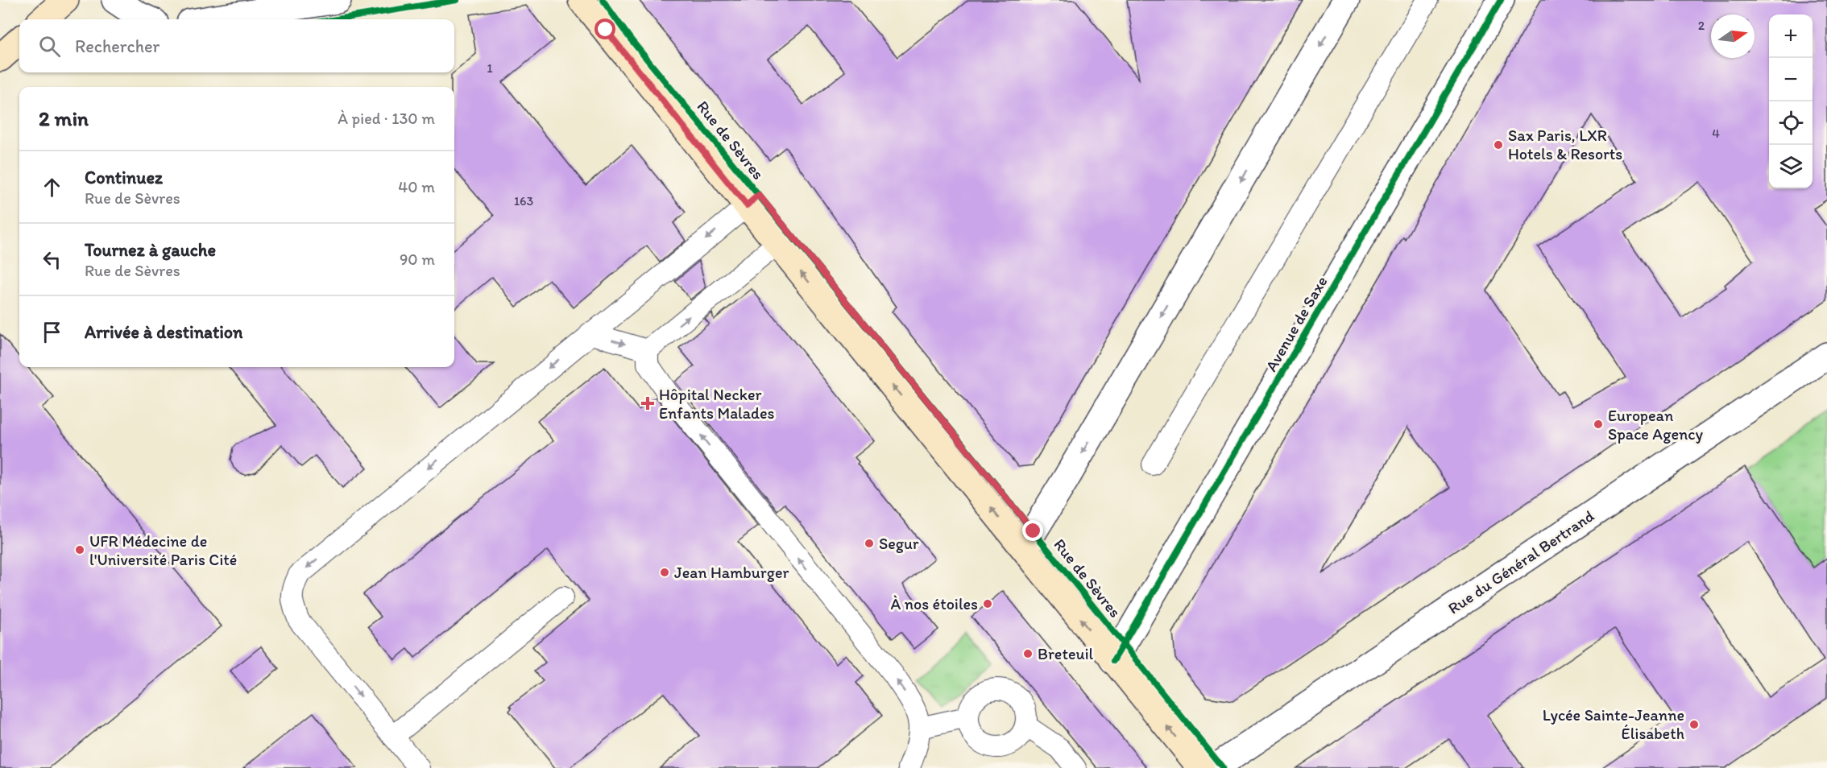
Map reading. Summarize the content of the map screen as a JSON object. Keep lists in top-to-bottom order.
{
  "streets": {
    "main road": ["Rue de Sèvres"],
    "street": ["Avenue de Saxe", "Rue du Général Bertrand"]
  },
  "crossings": [
    ["Rue de Sèvres", "Avenue de Saxe"]
  ],
  "one_way": ["Rue de Sèvres"],
  "places": {
    "other": [
      "Sax Paris, LXR Hotels & Resorts",
      "European Space Agency",
      "Segur",
      "UFR Médecine de l'Université Paris Cité",
      "Jean Hamburger",
      "À nos étoiles",
      "Breteuil",
      "Lycée Sainte-Jeanne Élisabeth"
    ],
    "health": ["Hôpital Necker Enfants Malades"]
  },
  "house_numbers": [
    "2",
    "1",
    "4",
    "163"
  ],
  "north": "right",
  "page": {
    "map_buttons": ["+", "−"],
    "search": "Rechercher",
    "heading": ["2 min", "À pied · 130 m"],
    "list": [
      ["Continuez", "Rue de Sèvres", "40 m"],
      ["Tournez à gauche", "Rue de Sèvres", "90 m"],
      "Arrivée à destination"
    ]
  }
}
